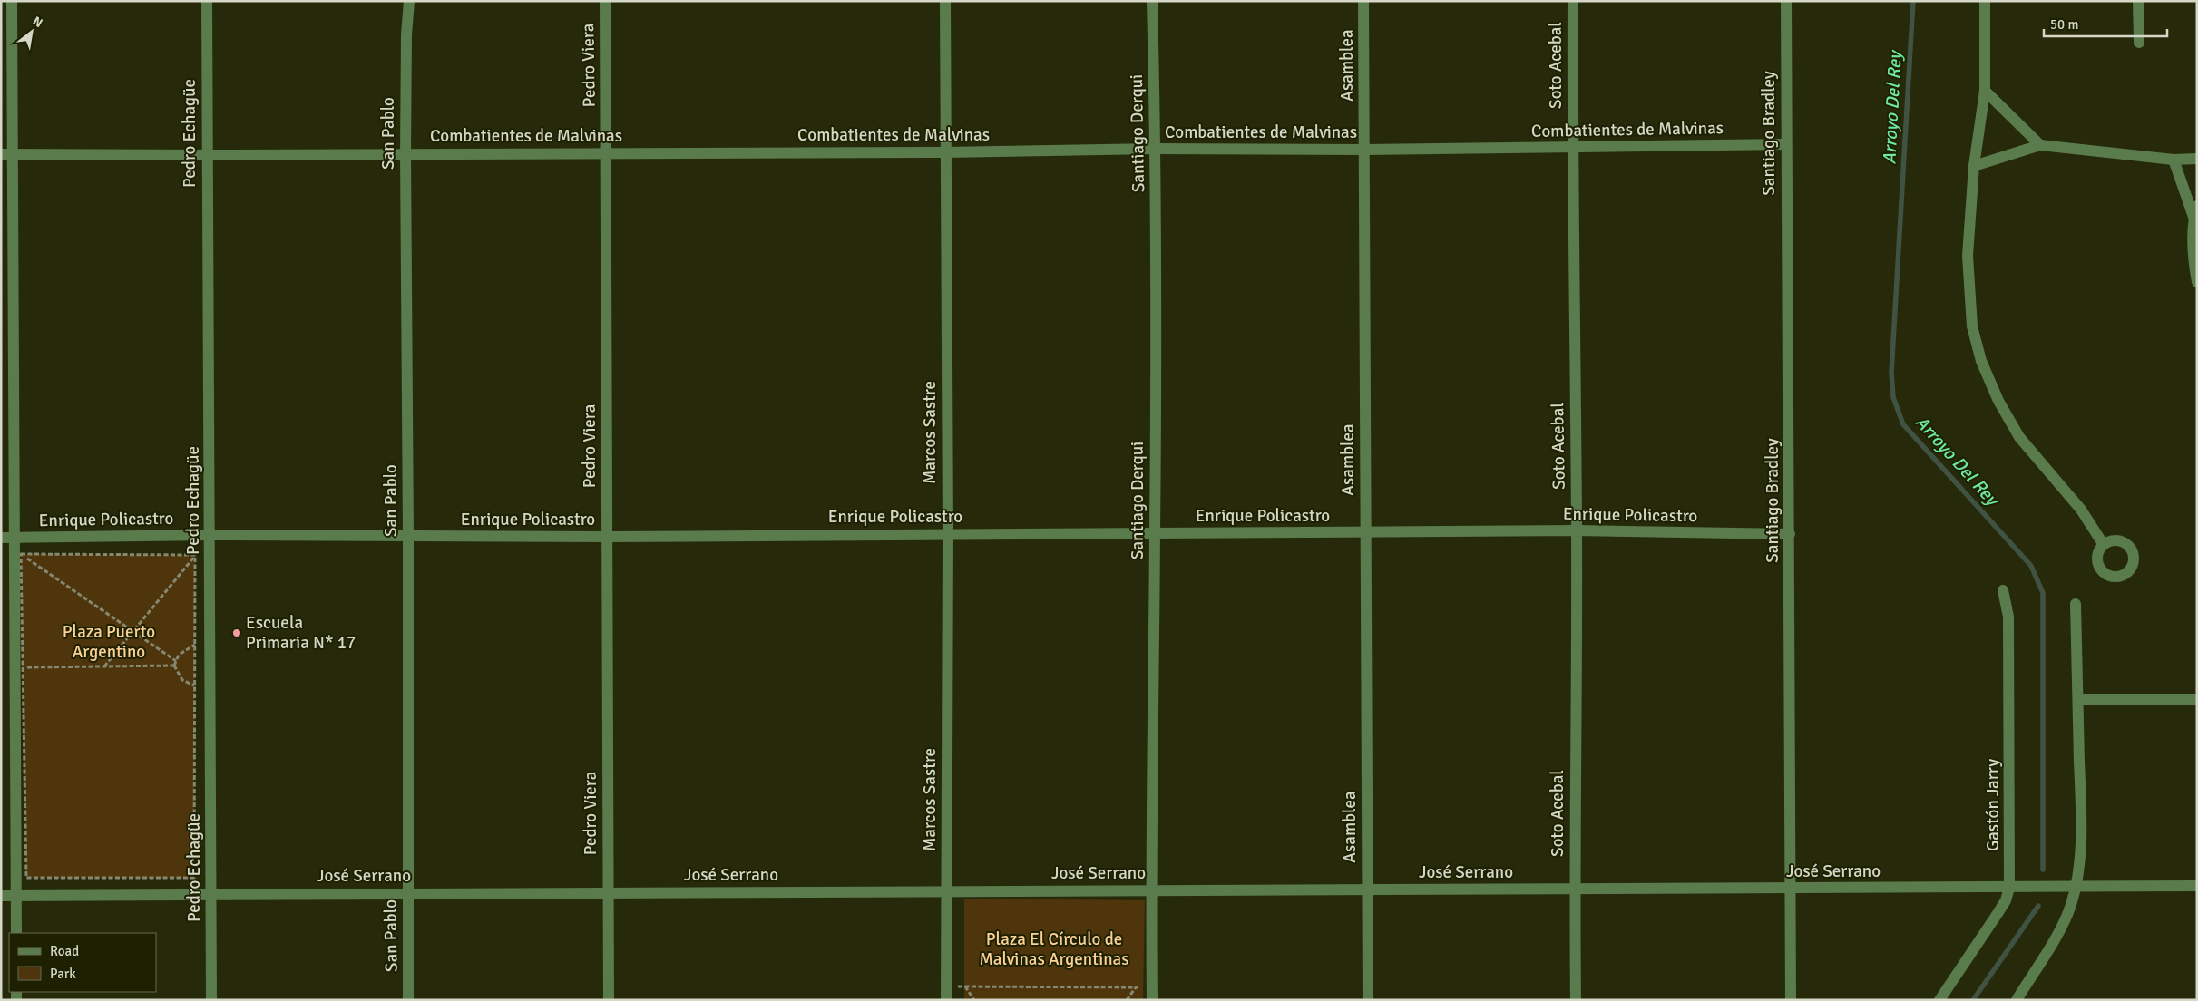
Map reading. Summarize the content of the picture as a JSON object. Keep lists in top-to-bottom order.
{
  "streets": {
    "street": [
      "Pedro Viera",
      "Asamblea",
      "Soto Acebal",
      "Combatientes de Malvinas",
      "Pedro Echagüe",
      "San Pablo",
      "Santiago Derqui",
      "Santiago Bradley",
      "Marcos Sastre",
      "Enrique Policastro",
      "Gastón Jarry",
      "José Serrano"
    ]
  },
  "crossings": [
    ["Pedro Viera", "Combatientes de Malvinas"],
    ["Pedro Viera", "Enrique Policastro"],
    ["Pedro Viera", "José Serrano"],
    ["Asamblea", "Combatientes de Malvinas"],
    ["Asamblea", "Enrique Policastro"],
    ["Asamblea", "José Serrano"],
    ["Soto Acebal", "Combatientes de Malvinas"],
    ["Soto Acebal", "Enrique Policastro"],
    ["Soto Acebal", "José Serrano"],
    ["Combatientes de Malvinas", "Pedro Echagüe"],
    ["Combatientes de Malvinas", "San Pablo"],
    ["Combatientes de Malvinas", "Santiago Derqui"],
    ["Combatientes de Malvinas", "Santiago Bradley"],
    ["Combatientes de Malvinas", "Marcos Sastre"],
    ["Pedro Echagüe", "Enrique Policastro"],
    ["Pedro Echagüe", "José Serrano"],
    ["San Pablo", "Enrique Policastro"],
    ["San Pablo", "José Serrano"],
    ["Santiago Derqui", "Enrique Policastro"],
    ["Santiago Derqui", "José Serrano"],
    ["Santiago Bradley", "Enrique Policastro"],
    ["Santiago Bradley", "José Serrano"],
    ["Marcos Sastre", "Enrique Policastro"],
    ["Marcos Sastre", "José Serrano"],
    ["Gastón Jarry", "José Serrano"]
  ],
  "water": ["Arroyo Del Rey"],
  "parks": ["Plaza Puerto Argentino", "Plaza El Círculo de Malvinas Argentinas"],
  "places": ["Escuela Primaria N* 17"],
  "legend": ["Road", "Park"],
  "scale_bar": "50 m",
  "north": "top right"
}
